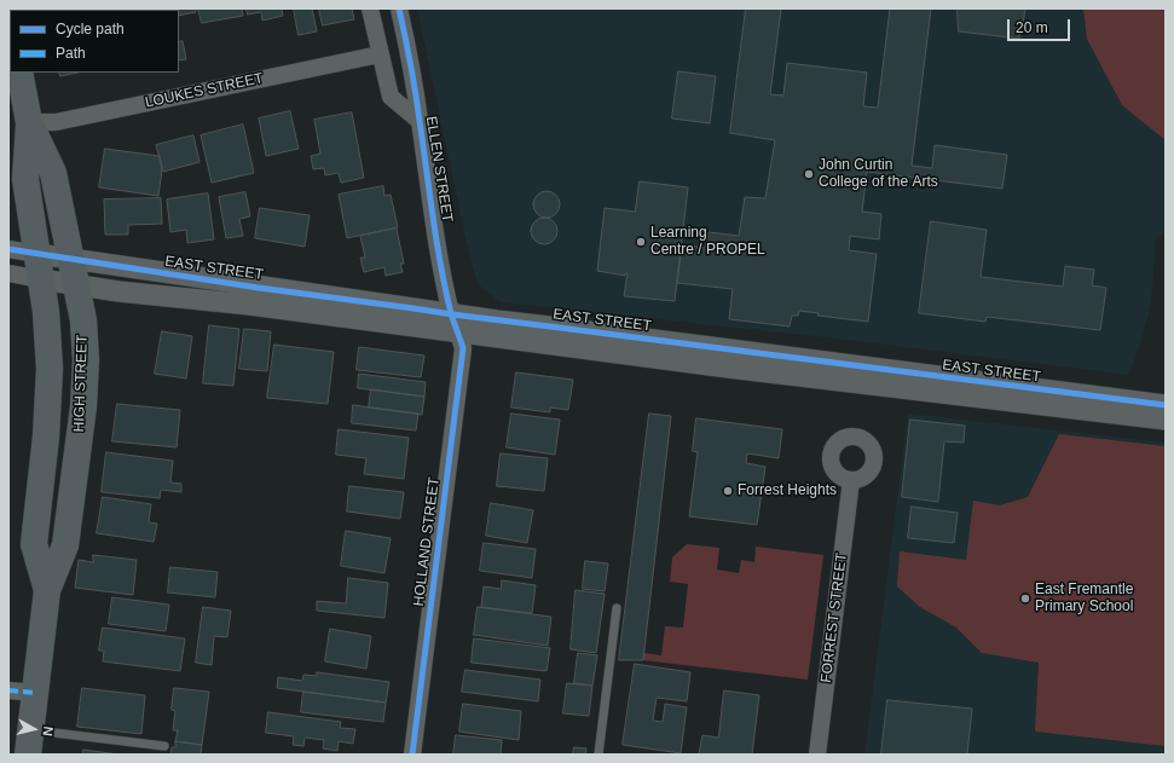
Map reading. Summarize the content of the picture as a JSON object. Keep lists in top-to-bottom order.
{
  "streets": {
    "main road": ["HIGH STREET"],
    "street": [
      "LOUKES STREET",
      "ELLEN STREET",
      "EAST STREET",
      "HOLLAND STREET",
      "FORREST STREET"
    ]
  },
  "crossings": [
    ["LOUKES STREET", "ELLEN STREET"],
    ["LOUKES STREET", "HIGH STREET"],
    ["ELLEN STREET", "EAST STREET"],
    ["ELLEN STREET", "HOLLAND STREET"],
    ["EAST STREET", "HIGH STREET"],
    ["EAST STREET", "HOLLAND STREET"]
  ],
  "places": [
    "John Curtin College of the Arts",
    "Learning Centre / PROPEL",
    "Forrest Heights",
    "East Fremantle Primary School"
  ],
  "legend": ["Cycle path", "Path"],
  "scale_bar": "20 m",
  "north": "right"
}
